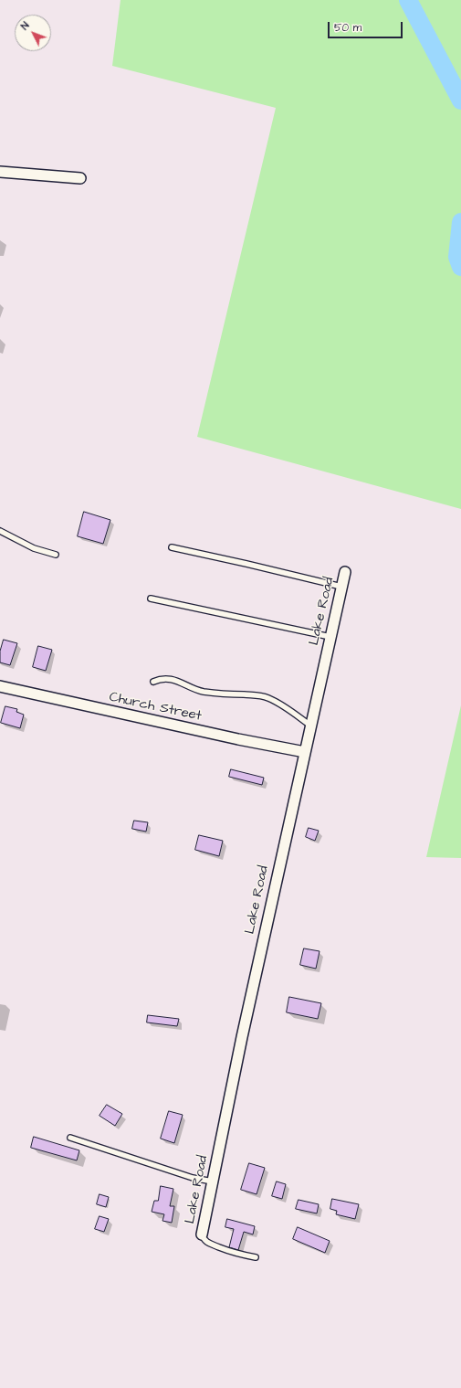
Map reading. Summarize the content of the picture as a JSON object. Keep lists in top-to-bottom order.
{
  "streets": {
    "street": ["Lake Road", "Church Street"]
  },
  "crossings": [
    ["Lake Road", "Church Street"]
  ],
  "scale_bar": "50 m",
  "north": "top left"
}
